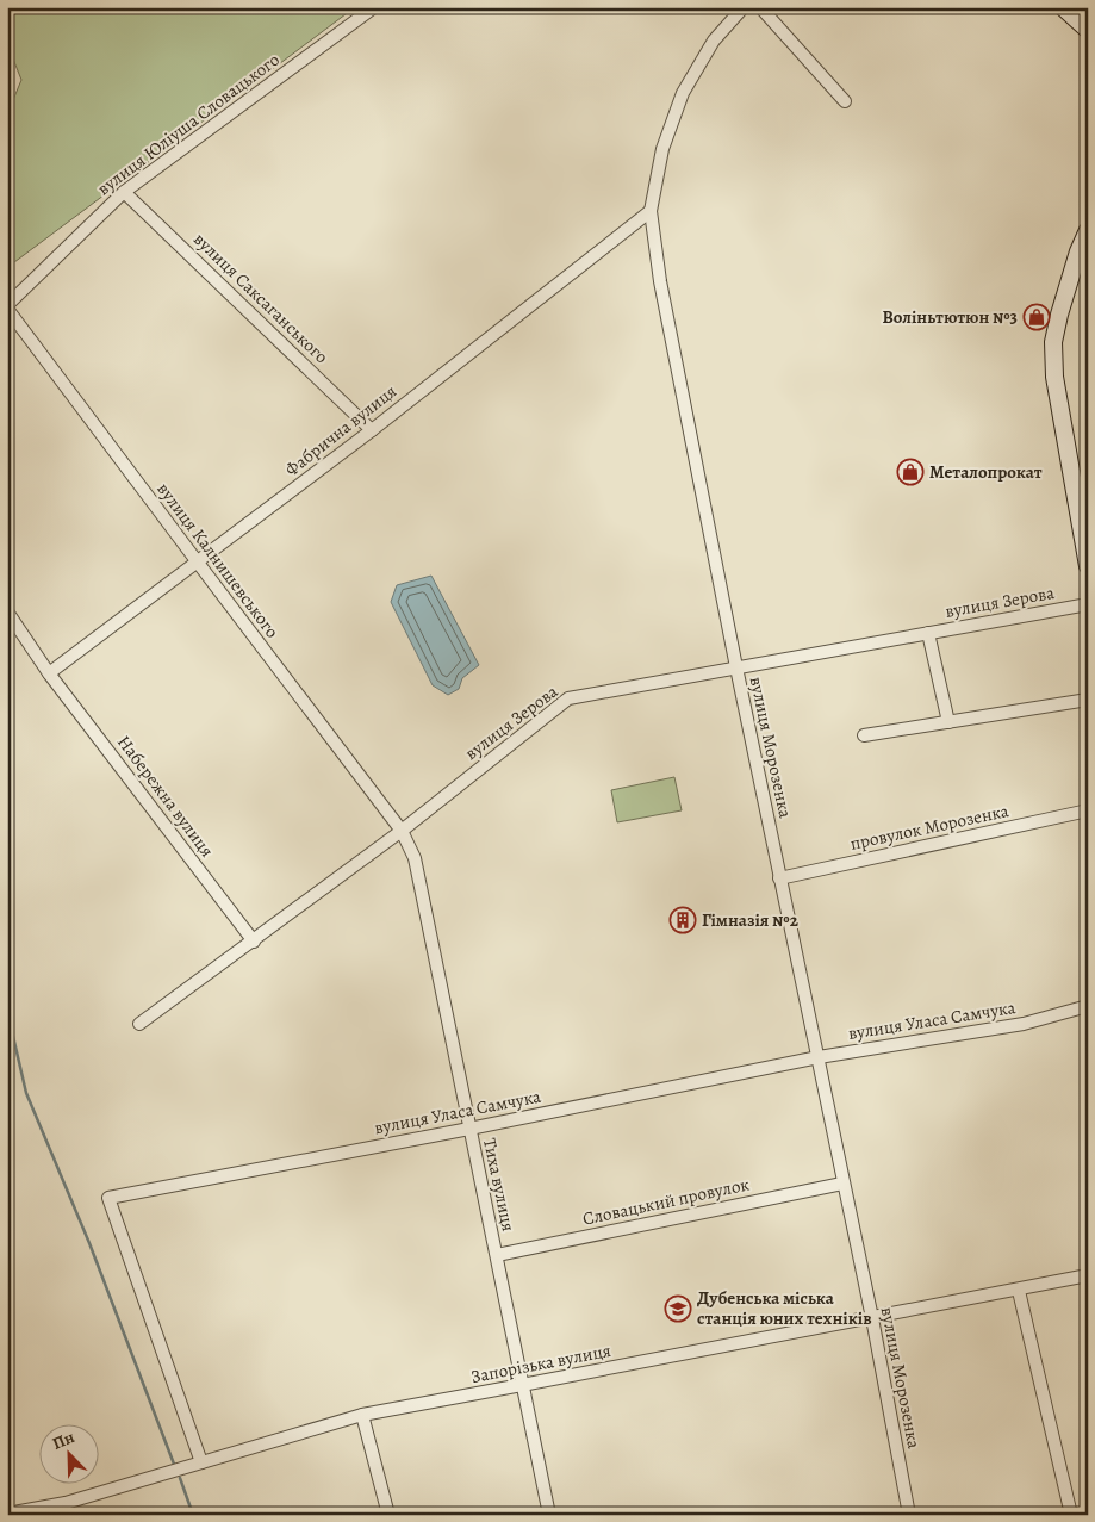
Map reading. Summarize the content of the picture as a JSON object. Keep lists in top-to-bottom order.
{
  "streets": {
    "street": [
      "вулиця Юліуша Словацького",
      "вулиця Саксаганського",
      "Фабрична вулиця",
      "вулиця Калнишевського",
      "вулиця Зерова",
      "вулиця Морозенка",
      "Набережна вулиця",
      "провулок Морозенка",
      "вулиця Уласа Самчука",
      "Тиха вулиця",
      "Словацький провулок",
      "Запорізька вулиця"
    ]
  },
  "crossings": [
    ["вулиця Юліуша Словацького", "вулиця Саксаганського"],
    ["вулиця Юліуша Словацького", "вулиця Калнишевського"],
    ["вулиця Саксаганського", "Фабрична вулиця"],
    ["Фабрична вулиця", "вулиця Калнишевського"],
    ["Фабрична вулиця", "вулиця Морозенка"],
    ["Фабрична вулиця", "Набережна вулиця"],
    ["вулиця Калнишевського", "вулиця Зерова"],
    ["вулиця Калнишевського", "Тиха вулиця"],
    ["вулиця Зерова", "вулиця Морозенка"],
    ["вулиця Зерова", "Набережна вулиця"],
    ["вулиця Зерова", "Тиха вулиця"],
    ["вулиця Морозенка", "провулок Морозенка"],
    ["вулиця Морозенка", "вулиця Уласа Самчука"],
    ["вулиця Морозенка", "Словацький провулок"],
    ["вулиця Морозенка", "Запорізька вулиця"],
    ["вулиця Уласа Самчука", "Тиха вулиця"],
    ["вулиця Уласа Самчука", "Запорізька вулиця"],
    ["Тиха вулиця", "Словацький провулок"],
    ["Тиха вулиця", "Запорізька вулиця"]
  ],
  "places": {
    "shop": ["Воліньтютюн №3", "Металопрокат"],
    "building": ["Гімназія №2"],
    "school or university": ["Дубенська міська станція юних техніків"]
  },
  "north": "top left"
}
